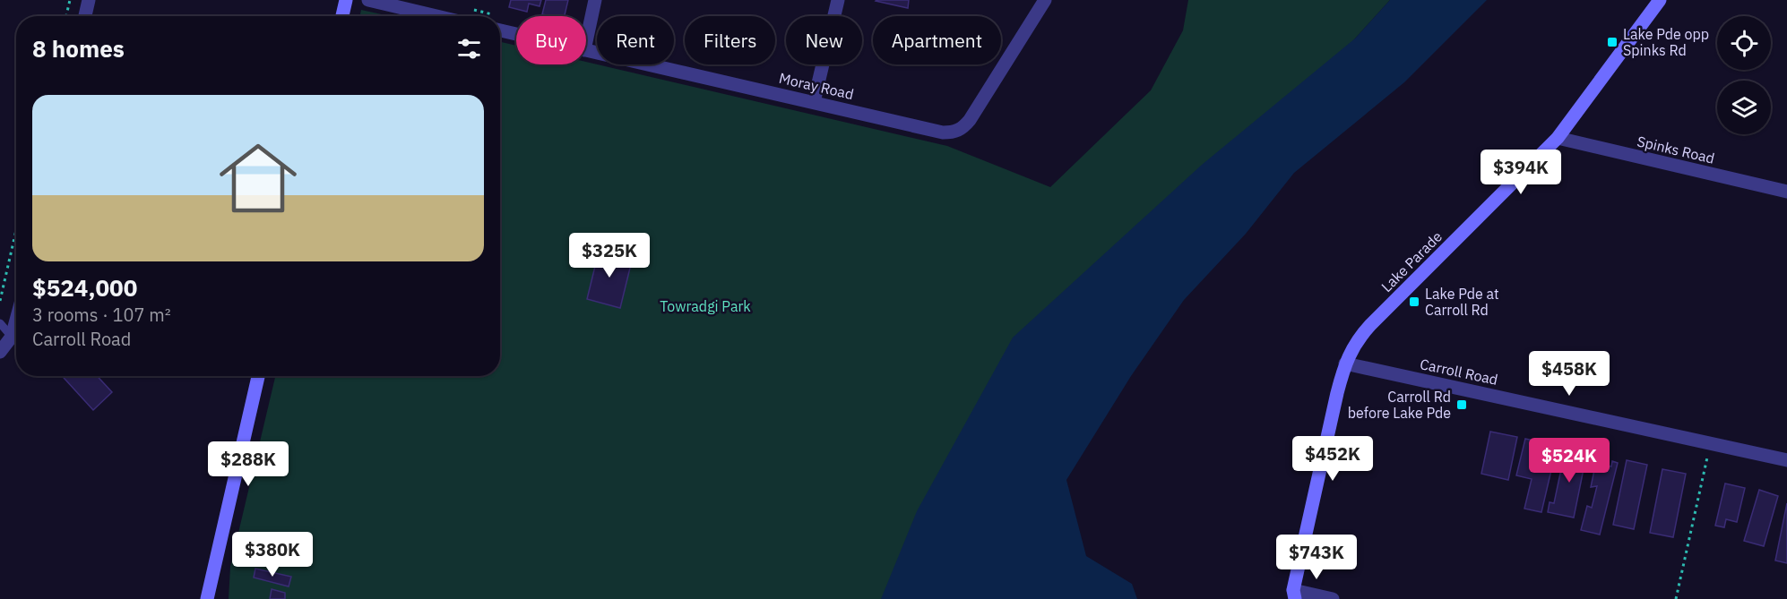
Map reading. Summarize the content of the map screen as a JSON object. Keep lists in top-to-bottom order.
{
  "streets": {
    "main road": ["Lake Parade"],
    "street": ["Moray Road", "Spinks Road", "Carroll Road"]
  },
  "crossings": [
    ["Spinks Road", "Lake Parade"],
    ["Lake Parade", "Carroll Road"]
  ],
  "parks": ["Towradgi Park"],
  "places": {
    "transit": ["Lake Pde opp Spinks Rd", "Lake Pde at Carroll Rd", "Carroll Rd before Lake Pde"]
  },
  "page": {
    "chip": [
      "Buy",
      "Rent",
      "Filters",
      "New",
      "Apartment"
    ],
    "heading": "8 homes",
    "list": [
      {
        "name": "$524,000",
        "note": "3 rooms · 107 m² · Carroll Road"
      }
    ],
    "price": [
      "$394K",
      "$325K",
      "$458K",
      "$452K",
      "$524K",
      "$288K",
      "$380K",
      "$743K"
    ]
  }
}
